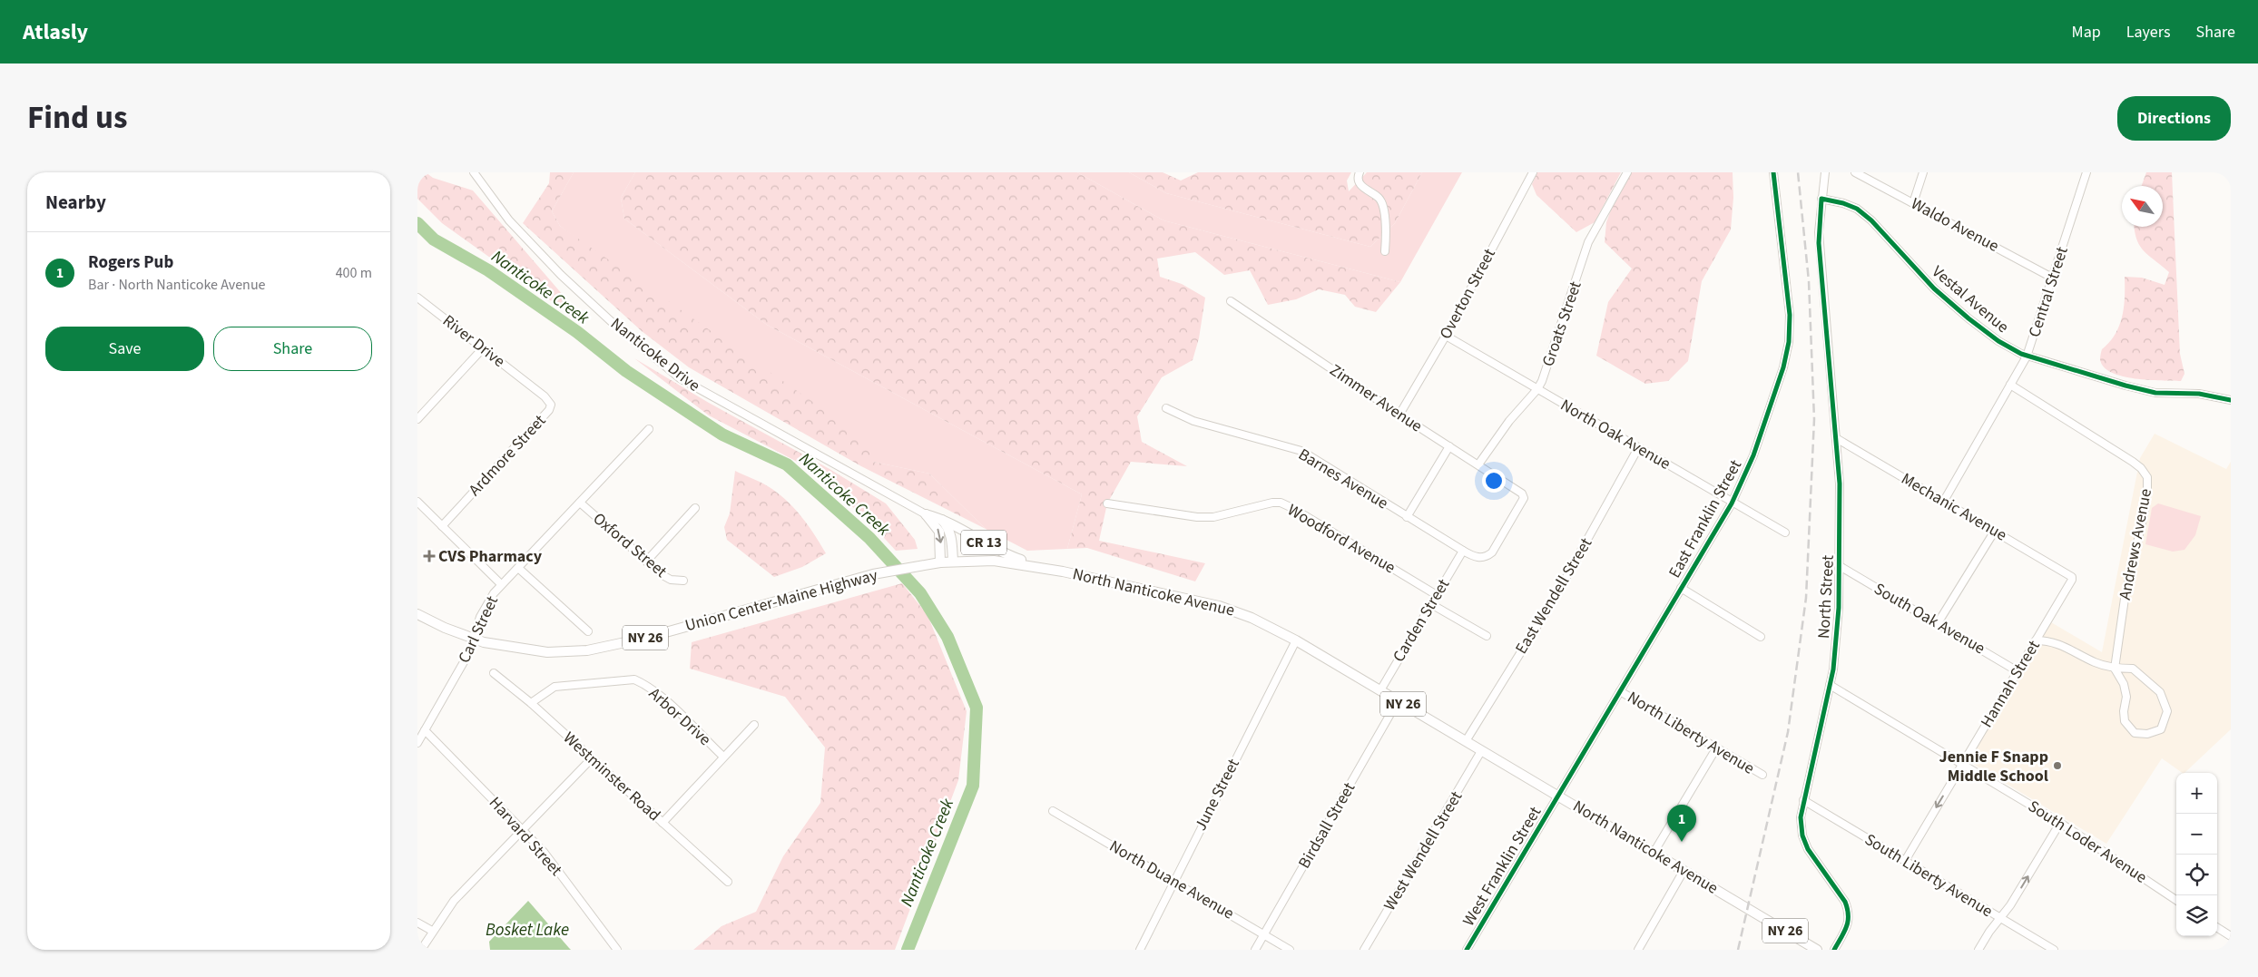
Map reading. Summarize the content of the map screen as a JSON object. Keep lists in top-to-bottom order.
{
  "streets": {
    "main road": [
      "CR 13",
      "North Nanticoke Avenue",
      "Union Center-Maine Highway",
      "NY 26"
    ],
    "street": [
      "Waldo Avenue",
      "Central Street",
      "Overton Street",
      "Vestal Avenue",
      "Groats Street",
      "River Drive",
      "Nanticoke Drive",
      "Zimmer Avenue",
      "North Oak Avenue",
      "Ardmore Street",
      "Barnes Avenue",
      "Mechanic Avenue",
      "East Franklin Street",
      "Woodford Avenue",
      "Andrews Avenue",
      "Oxford Street",
      "East Wendell Street",
      "North Street",
      "South Oak Avenue",
      "Carden Street",
      "Carl Street",
      "Hannah Street",
      "Arbor Drive",
      "North Liberty Avenue",
      "Westminster Road",
      "June Street",
      "Birdsall Street",
      "Harvard Street",
      "South Loder Avenue",
      "West Wendell Street",
      "West Franklin Street",
      "South Liberty Avenue",
      "North Duane Avenue"
    ]
  },
  "crossings": [
    ["Waldo Avenue", "Central Street"],
    ["Central Street", "Vestal Avenue"],
    ["Central Street", "Mechanic Avenue"],
    ["Central Street", "Andrews Avenue"],
    ["Overton Street", "Zimmer Avenue"],
    ["Overton Street", "North Oak Avenue"],
    ["Vestal Avenue", "North Street"],
    ["Groats Street", "Zimmer Avenue"],
    ["Groats Street", "North Oak Avenue"],
    ["River Drive", "Ardmore Street"],
    ["Nanticoke Drive", "CR 13"],
    ["Zimmer Avenue", "Barnes Avenue"],
    ["North Oak Avenue", "East Franklin Street"],
    ["North Oak Avenue", "East Wendell Street"],
    ["Barnes Avenue", "Carden Street"],
    ["Mechanic Avenue", "North Street"],
    ["Mechanic Avenue", "Hannah Street"],
    ["East Franklin Street", "North Nanticoke Avenue"],
    ["East Franklin Street", "North Liberty Avenue"],
    ["East Franklin Street", "West Franklin Street"],
    ["Woodford Avenue", "Carden Street"],
    ["CR 13", "North Nanticoke Avenue"],
    ["CR 13", "Union Center-Maine Highway"],
    ["Oxford Street", "Carl Street"],
    ["North Nanticoke Avenue", "East Wendell Street"],
    ["North Nanticoke Avenue", "Union Center-Maine Highway"],
    ["North Nanticoke Avenue", "Carden Street"],
    ["North Nanticoke Avenue", "June Street"],
    ["North Nanticoke Avenue", "Birdsall Street"],
    ["North Nanticoke Avenue", "West Wendell Street"],
    ["North Nanticoke Avenue", "West Franklin Street"],
    ["North Street", "South Oak Avenue"],
    ["North Street", "South Loder Avenue"],
    ["North Street", "South Liberty Avenue"],
    ["Union Center-Maine Highway", "Carl Street"],
    ["South Oak Avenue", "Hannah Street"],
    ["Carl Street", "Harvard Street"],
    ["Hannah Street", "South Loder Avenue"],
    ["Hannah Street", "South Liberty Avenue"],
    ["Arbor Drive", "Westminster Road"],
    ["June Street", "North Duane Avenue"],
    ["Birdsall Street", "North Duane Avenue"]
  ],
  "water": ["Nanticoke Creek", "Bosket Lake"],
  "places": {
    "health": ["CVS Pharmacy"],
    "other": ["Jennie F Snapp Middle School"]
  },
  "north": "top left",
  "page": {
    "header": "Atlasly",
    "nav": ["Map", "Layers", "Share"],
    "title": "Find us",
    "buttons": [
      "Directions",
      ["Save", "Share"]
    ],
    "heading": "Nearby",
    "list": [
      {
        "mark": "1",
        "name": "Rogers Pub",
        "note": "Bar · North Nanticoke Avenue",
        "value": "400 m"
      }
    ],
    "map_buttons": ["+", "−"],
    "pins": "1"
  }
}
